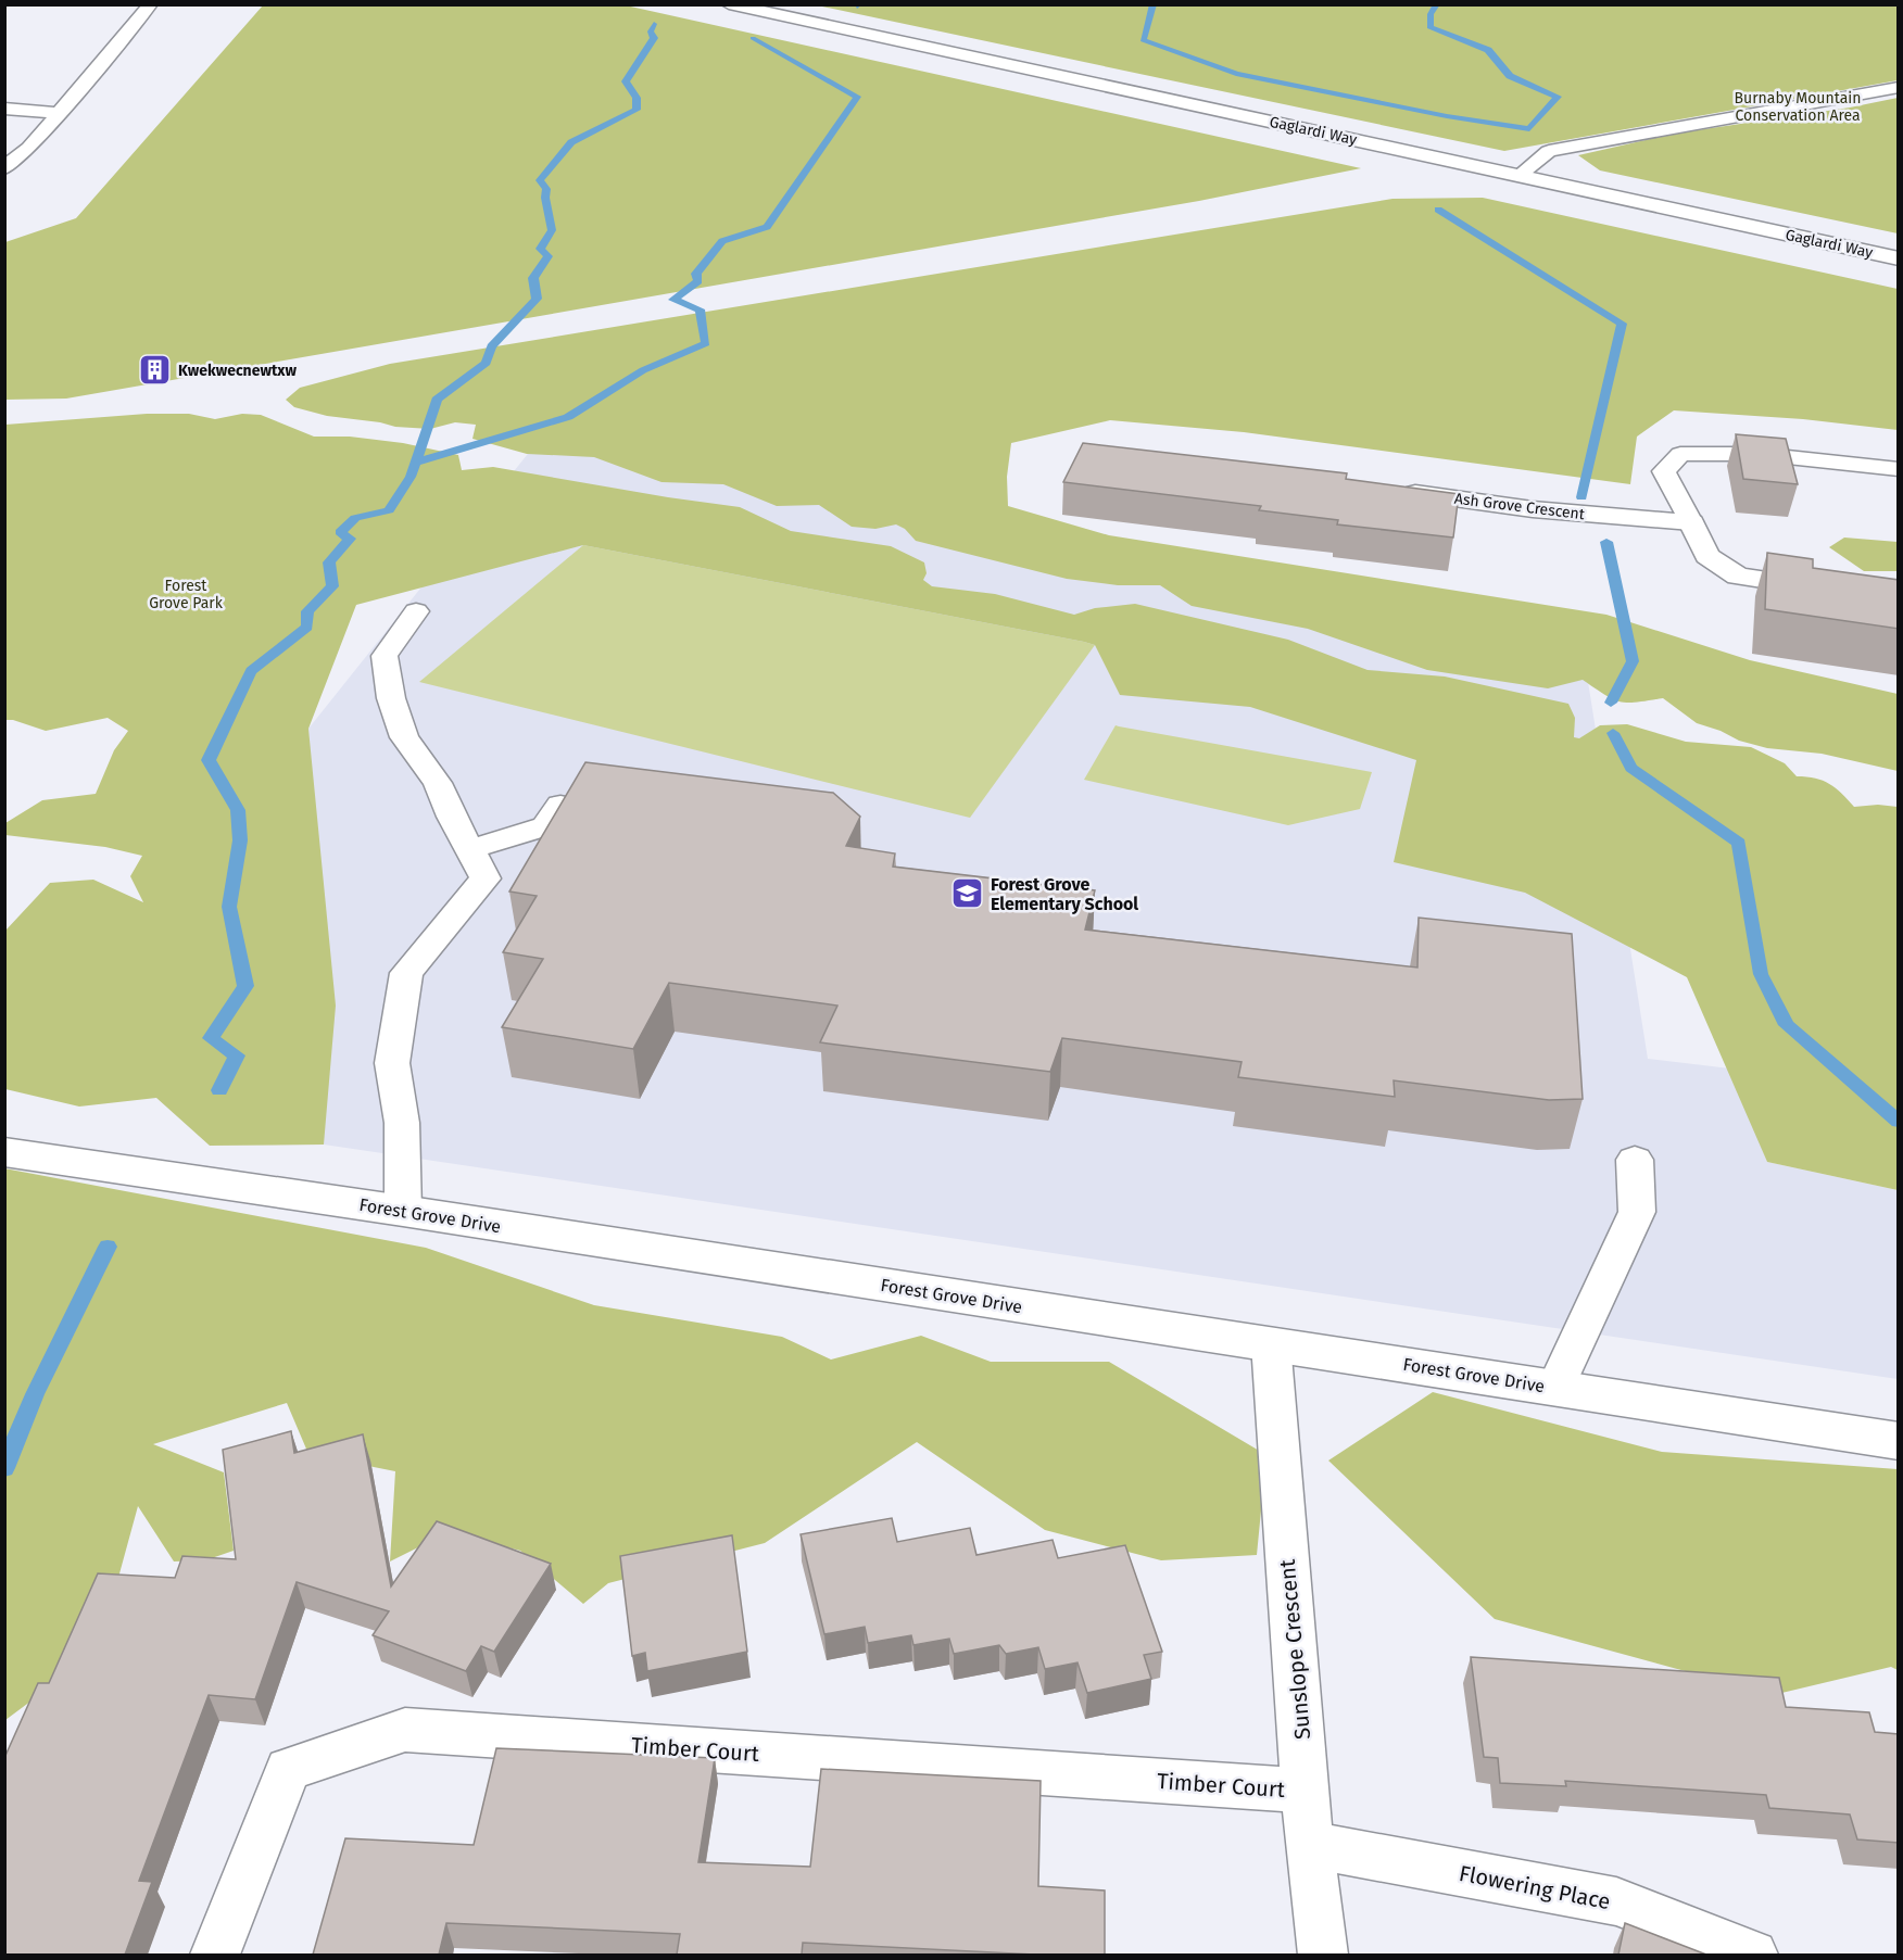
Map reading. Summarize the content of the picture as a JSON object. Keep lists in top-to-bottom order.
{
  "streets": {
    "main road": ["Gaglardi Way", "Forest Grove Drive"],
    "lane": [
      "Ash Grove Crescent",
      "Sunslope Crescent",
      "Timber Court",
      "Flowering Place"
    ]
  },
  "crossings": [
    ["Forest Grove Drive", "Sunslope Crescent"],
    ["Sunslope Crescent", "Timber Court"],
    ["Sunslope Crescent", "Flowering Place"]
  ],
  "parks": ["Burnaby Mountain Conservation Area", "Forest Grove Park"],
  "places": {
    "building": ["Kwekwecnewtxw"],
    "school or university": ["Forest Grove Elementary School"]
  }
}
